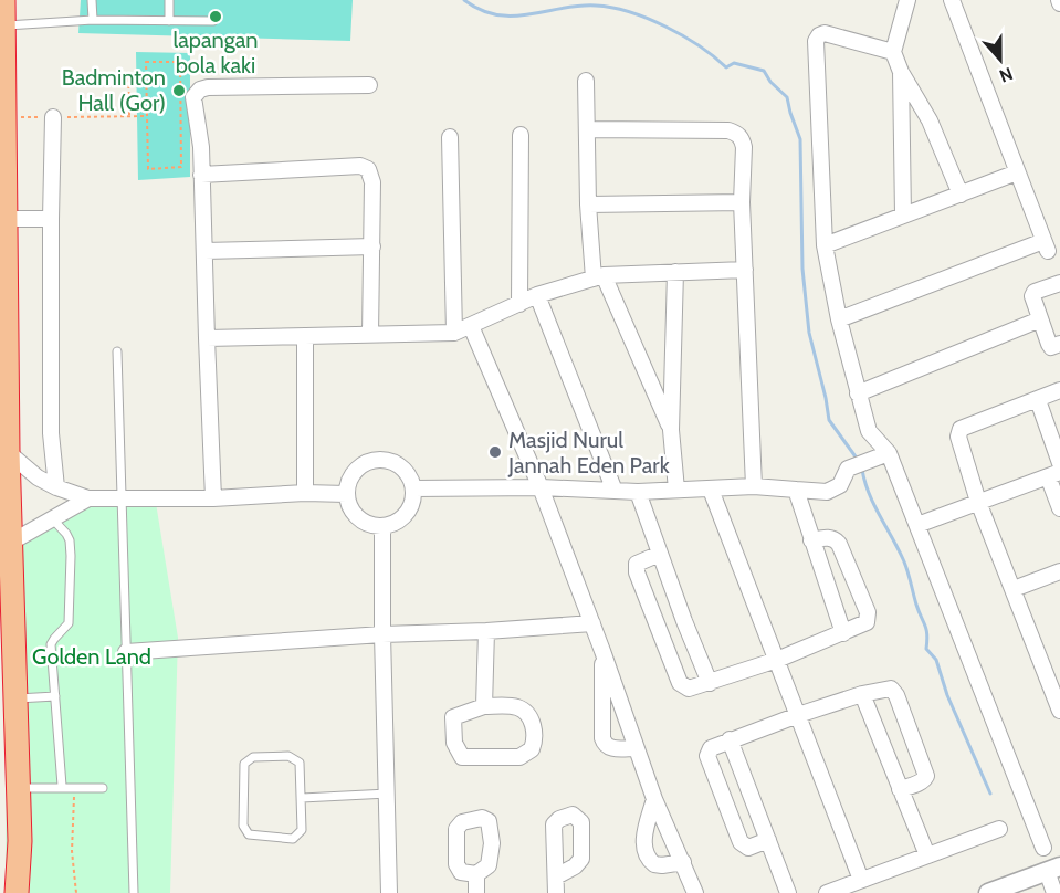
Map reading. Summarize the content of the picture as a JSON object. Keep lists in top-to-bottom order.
{
  "parks": ["Golden Land"],
  "places": ["lapangan bola kaki", "Badminton Hall (Gor)", "Masjid Nurul Jannah Eden Park"],
  "north": "bottom"
}
